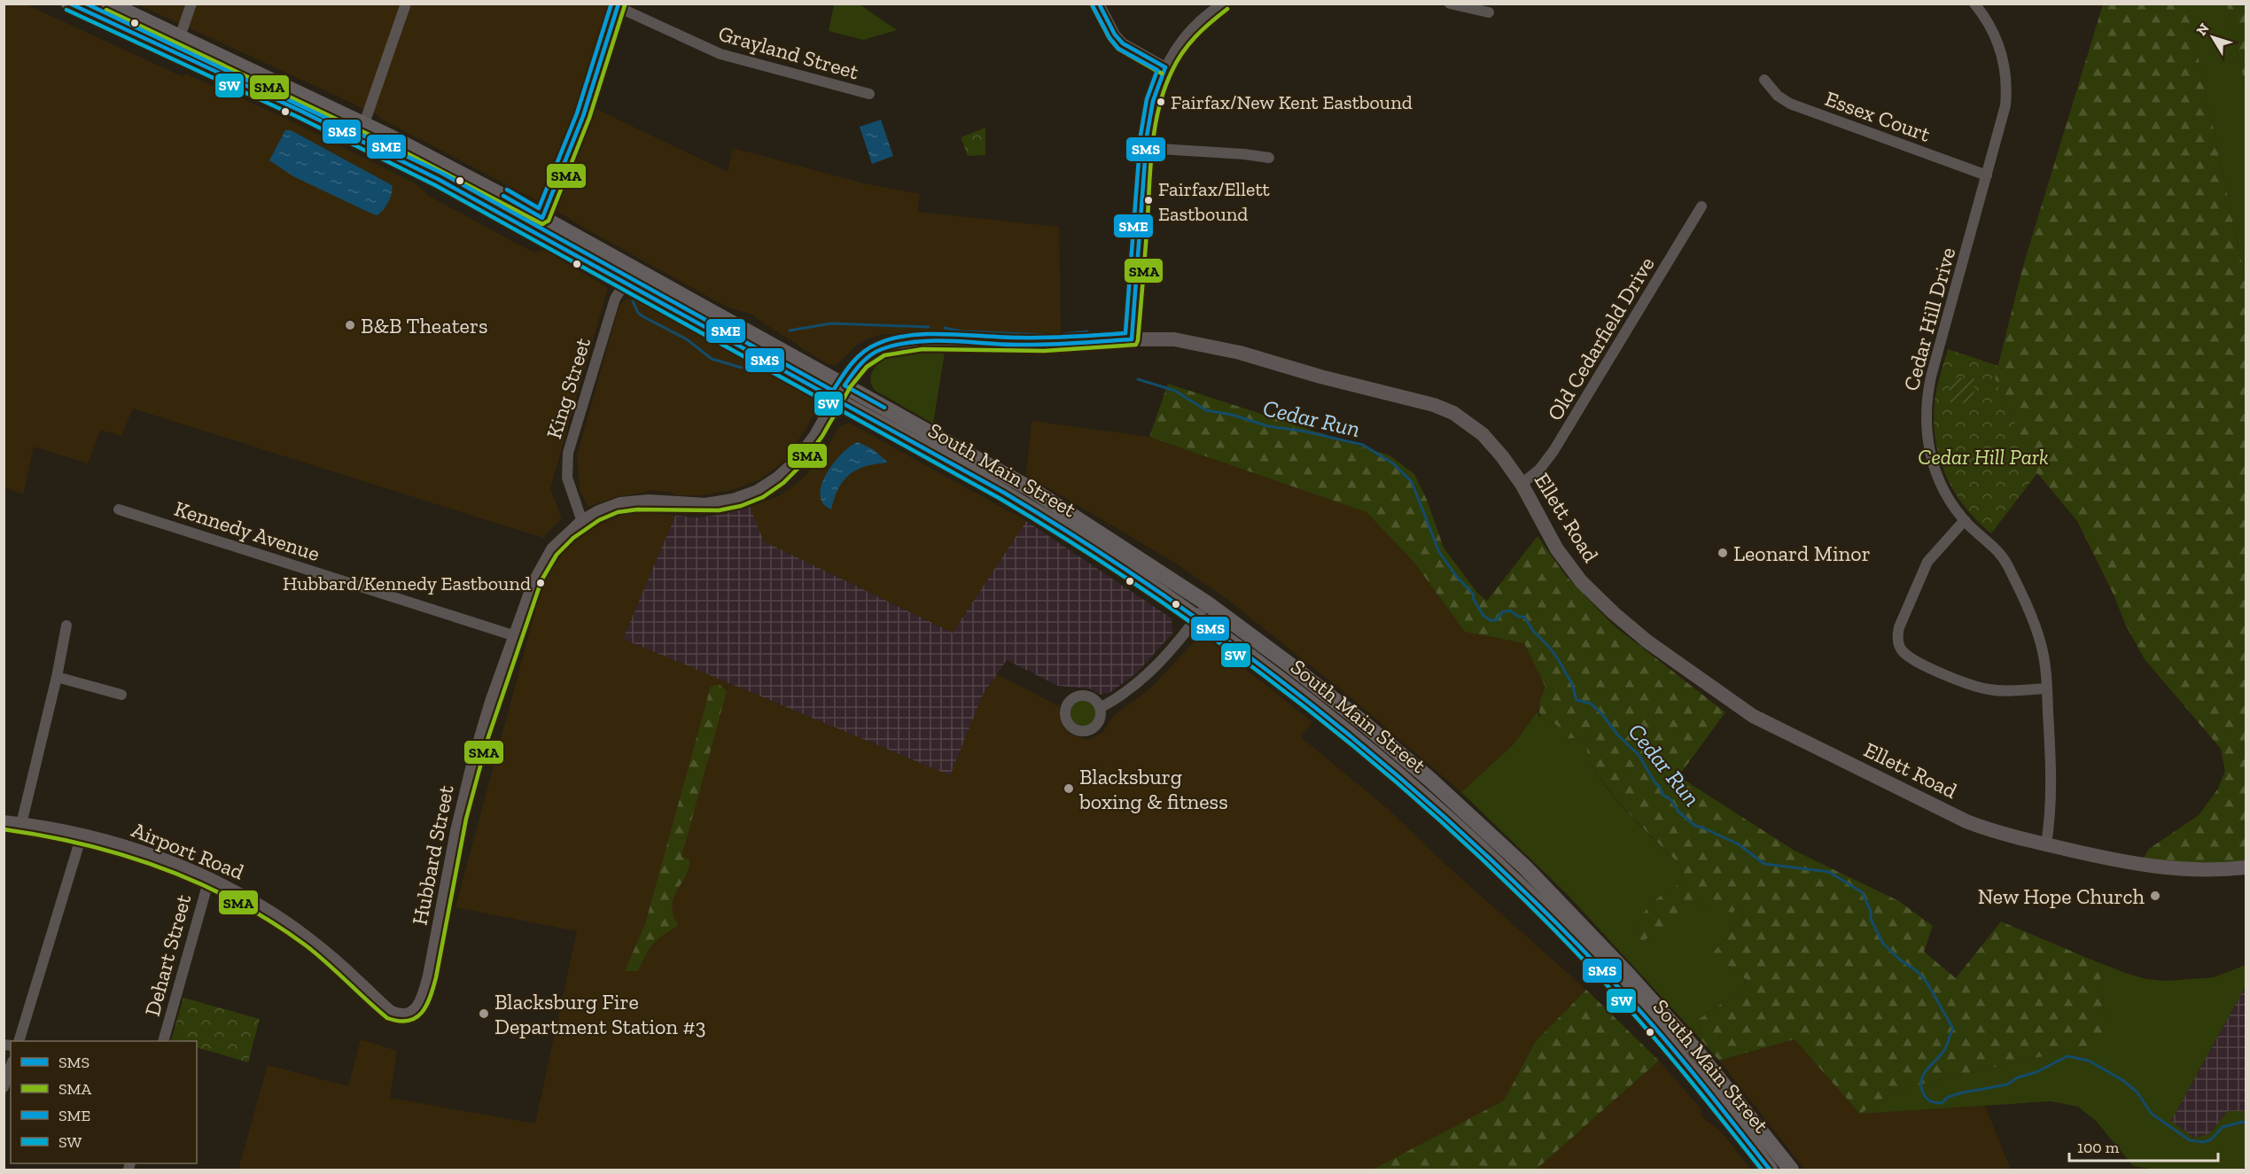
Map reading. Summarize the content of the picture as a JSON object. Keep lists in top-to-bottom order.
{
  "streets": {
    "main road": ["South Main Street"],
    "street": [
      "Grayland Street",
      "Essex Court",
      "Cedar Hill Drive",
      "Old Cedarfield Drive",
      "King Street",
      "Ellett Road",
      "Kennedy Avenue",
      "Airport Road",
      "Hubbard Street",
      "Dehart Street"
    ]
  },
  "crossings": [
    ["Essex Court", "Cedar Hill Drive"],
    ["Cedar Hill Drive", "Ellett Road"],
    ["Old Cedarfield Drive", "Ellett Road"],
    ["King Street", "South Main Street"],
    ["King Street", "Hubbard Street"],
    ["South Main Street", "Ellett Road"],
    ["South Main Street", "Hubbard Street"],
    ["Ellett Road", "Hubbard Street"],
    ["Kennedy Avenue", "Hubbard Street"],
    ["Airport Road", "Hubbard Street"],
    ["Airport Road", "Dehart Street"]
  ],
  "water": ["Cedar Run"],
  "parks": ["Cedar Hill Park"],
  "places": [
    "Fairfax/New Kent Eastbound",
    "Fairfax/Ellett Eastbound",
    "B&B Theaters",
    "Leonard Minor",
    "Hubbard/Kennedy Eastbound",
    "Blacksburg boxing & fitness",
    "New Hope Church",
    "Blacksburg Fire Department Station #3"
  ],
  "lines": [
    "transit line SMS",
    "transit line SME",
    "transit line SMA",
    "transit line SW"
  ],
  "legend": [
    "SMS",
    "SMA",
    "SME",
    "SW"
  ],
  "scale_bar": "100 m",
  "north": "top left"
}
